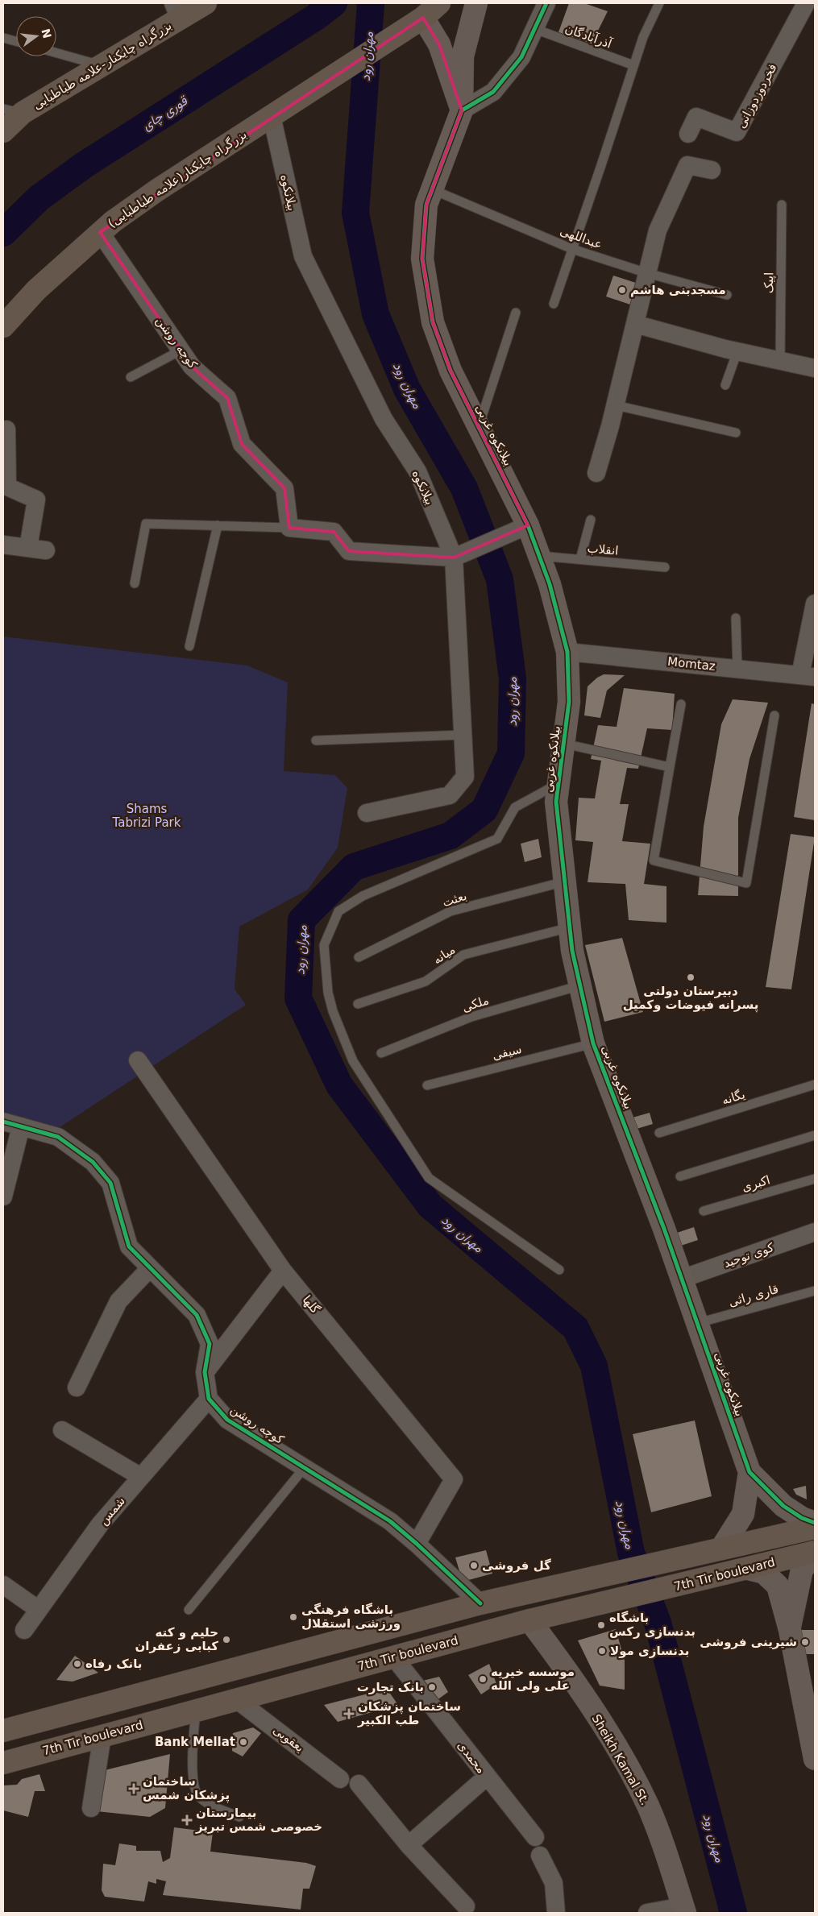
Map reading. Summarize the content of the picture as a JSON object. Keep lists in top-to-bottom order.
{
  "streets": {
    "highway": ["بزرگراه چایکنار-علامه طباطبایی", "بزرگراه چایکنار(علامه طباطبایی)", "7th Tir boulevard"],
    "street": [
      "فخردوزدوزانی",
      "بیلانکوه",
      "کوچه روشن",
      "بیلانکوه غربی",
      "Momtaz",
      "کوی توحید",
      "گلها",
      "شمس",
      "یعقوبی",
      "محمدی",
      "Sheikh Kamal St."
    ],
    "lane": [
      "آذرآبادگان",
      "عبداللهی",
      "اپیک",
      "انقلاب",
      "بعثت",
      "میانه",
      "ملکی",
      "سیفی",
      "یگانه",
      "اکبری",
      "قاری راثی"
    ]
  },
  "crossings": [
    ["بزرگراه چایکنار(علامه طباطبایی)", "بیلانکوه"],
    ["بزرگراه چایکنار(علامه طباطبایی)", "کوچه روشن"],
    ["عبداللهی", "بیلانکوه غربی"],
    ["کوچه روشن", "گلها"],
    ["کوچه روشن", "شمس"],
    ["کوچه روشن", "7th Tir boulevard"],
    ["بیلانکوه غربی", "انقلاب"],
    ["بیلانکوه غربی", "Momtaz"],
    ["بیلانکوه غربی", "بعثت"],
    ["بیلانکوه غربی", "میانه"],
    ["بیلانکوه غربی", "ملکی"],
    ["بیلانکوه غربی", "سیفی"],
    ["بیلانکوه غربی", "کوی توحید"],
    ["بیلانکوه غربی", "قاری راثی"],
    ["بیلانکوه غربی", "7th Tir boulevard"],
    ["7th Tir boulevard", "یعقوبی"],
    ["7th Tir boulevard", "محمدی"],
    ["7th Tir boulevard", "Sheikh Kamal St."]
  ],
  "water": ["مهران رود", "قوری چای"],
  "parks": ["Shams Tabrizi Park"],
  "places": {
    "other": [
      "مسجدبنی هاشم",
      "دبیرستان دولتی پسرانه فیوضات وکمیل",
      "گل فروشی",
      "باشگاه فرهنگی ورزشی استقلال",
      "باشگاه بدنسازی رکس",
      "حلیم و کته کبابی زعفران",
      "شیرینی فروشی",
      "بدنسازی مولا",
      "بانک رفاه",
      "موسسه خیریه علی ولی الله",
      "بانک تجارت",
      "Bank Mellat"
    ],
    "health": ["ساختمان پزشکان طب الکبیر", "ساختمان پزشکان شمس", "بیمارستان خصوصی شمس تبریز"]
  },
  "north": "right"
}
